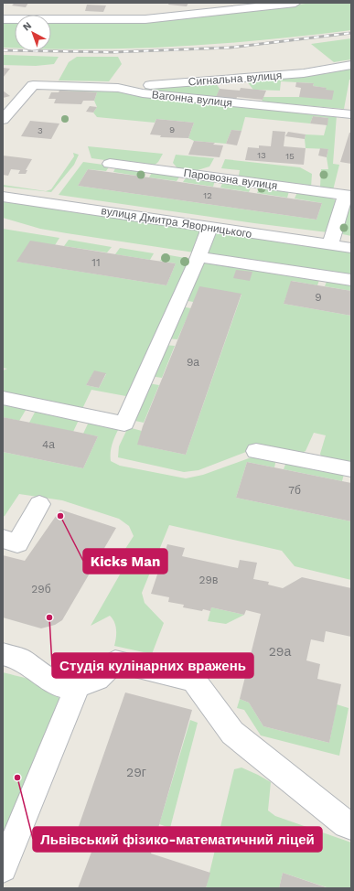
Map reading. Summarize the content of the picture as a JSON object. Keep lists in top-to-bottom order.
{
  "streets": {
    "street": [
      "Сигнальна вулиця",
      "Вагонна вулиця",
      "Паровозна вулиця",
      "вулиця Дмитра Яворницького"
    ]
  },
  "crossings": [
    ["Сигнальна вулиця", "Вагонна вулиця"]
  ],
  "places": ["Kicks Man", "Студія кулінарних вражень", "Львівський фізико-математичний ліцей"],
  "house_numbers": [
    "9",
    "3",
    "13",
    "15",
    "12",
    "11",
    "9",
    "9а",
    "4а",
    "7б",
    "29в",
    "29б",
    "29а",
    "29г"
  ],
  "north": "top left"
}
